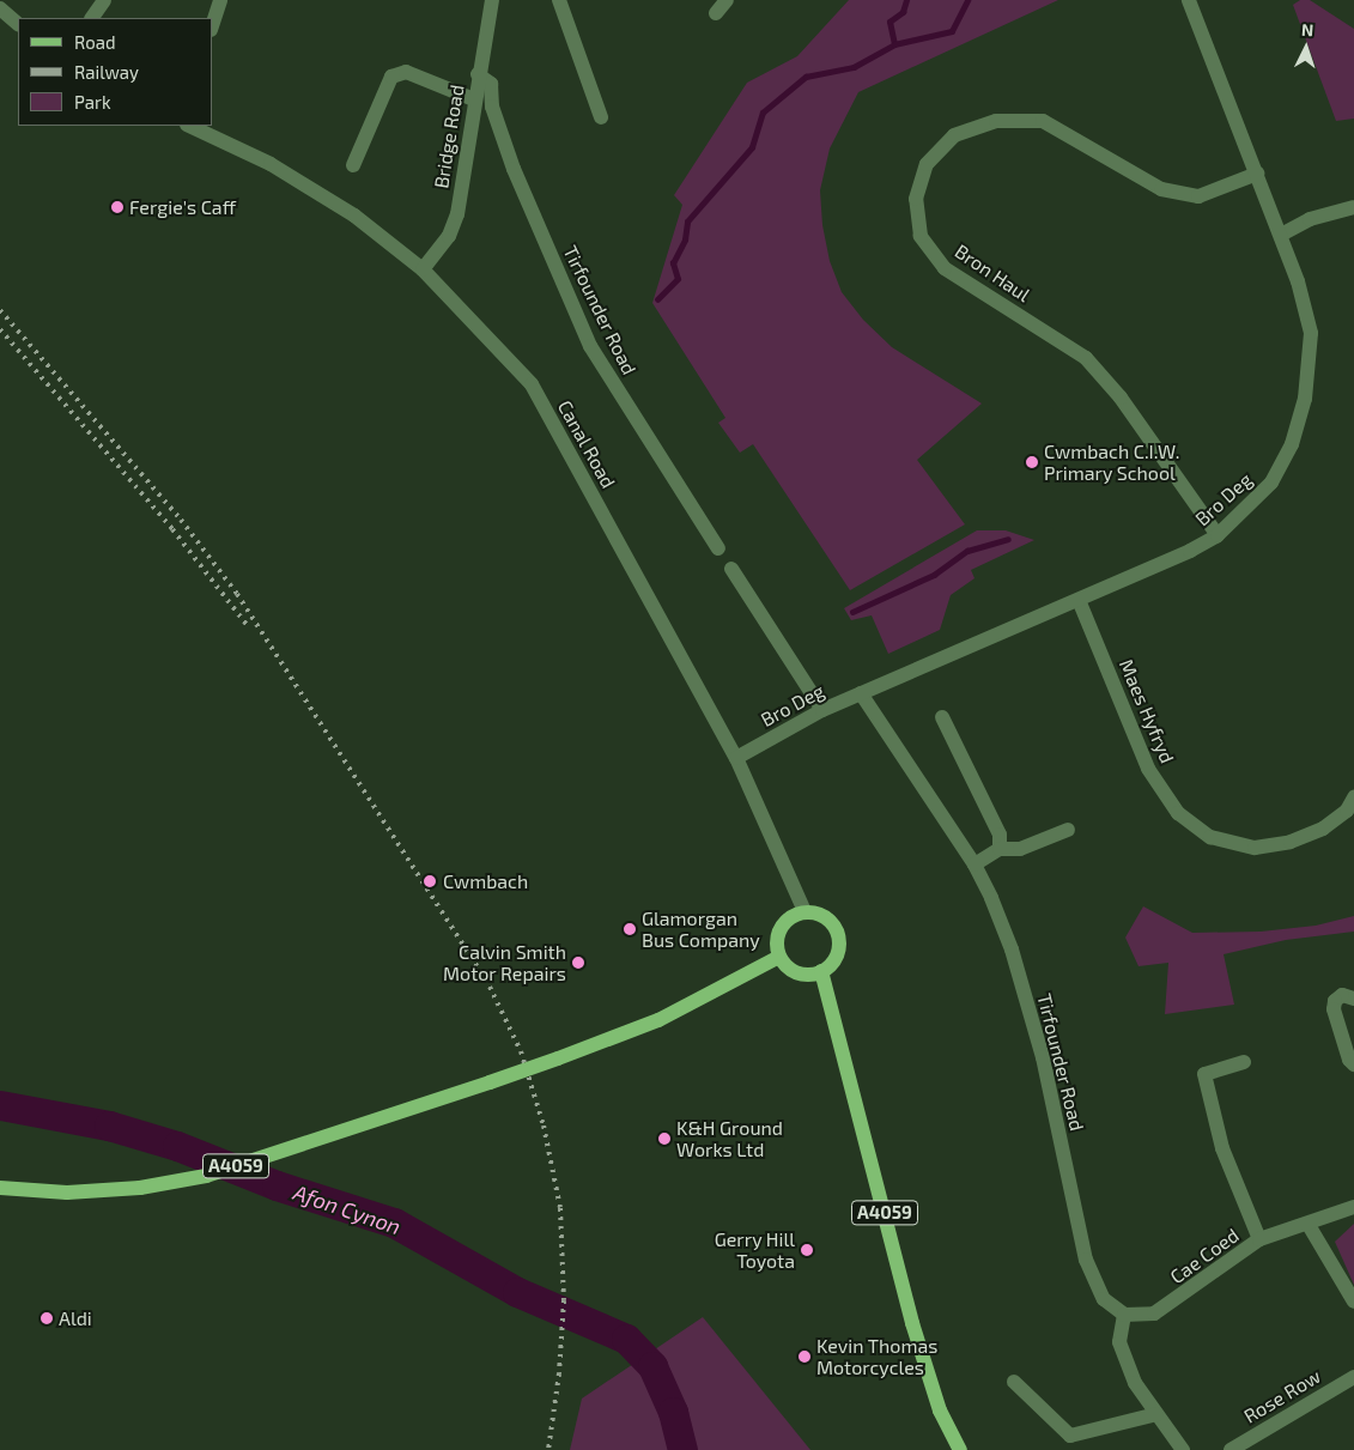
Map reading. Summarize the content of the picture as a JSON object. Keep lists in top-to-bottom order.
{
  "streets": {
    "main road": ["A4059"],
    "street": [
      "Bridge Road",
      "Bron Haul",
      "Tirfounder Road",
      "Canal Road",
      "Bro Deg",
      "Maes Hyfryd",
      "Cae Coed",
      "Rose Row"
    ]
  },
  "crossings": [
    ["Bridge Road", "Tirfounder Road"],
    ["Bridge Road", "Canal Road"],
    ["Bron Haul", "Bro Deg"],
    ["Tirfounder Road", "Bro Deg"],
    ["Tirfounder Road", "Cae Coed"],
    ["Canal Road", "Bro Deg"],
    ["Canal Road", "A4059"],
    ["Bro Deg", "Maes Hyfryd"]
  ],
  "water": ["Afon Cynon"],
  "places": [
    "Fergie's Caff",
    "Cwmbach C.I.W. Primary School",
    "Cwmbach",
    "Glamorgan Bus Company",
    "Calvin Smith Motor Repairs",
    "K&H Ground Works Ltd",
    "Gerry Hill Toyota",
    "Aldi",
    "Kevin Thomas Motorcycles"
  ],
  "legend": ["Road", "Railway", "Park"],
  "north": "top"
}
